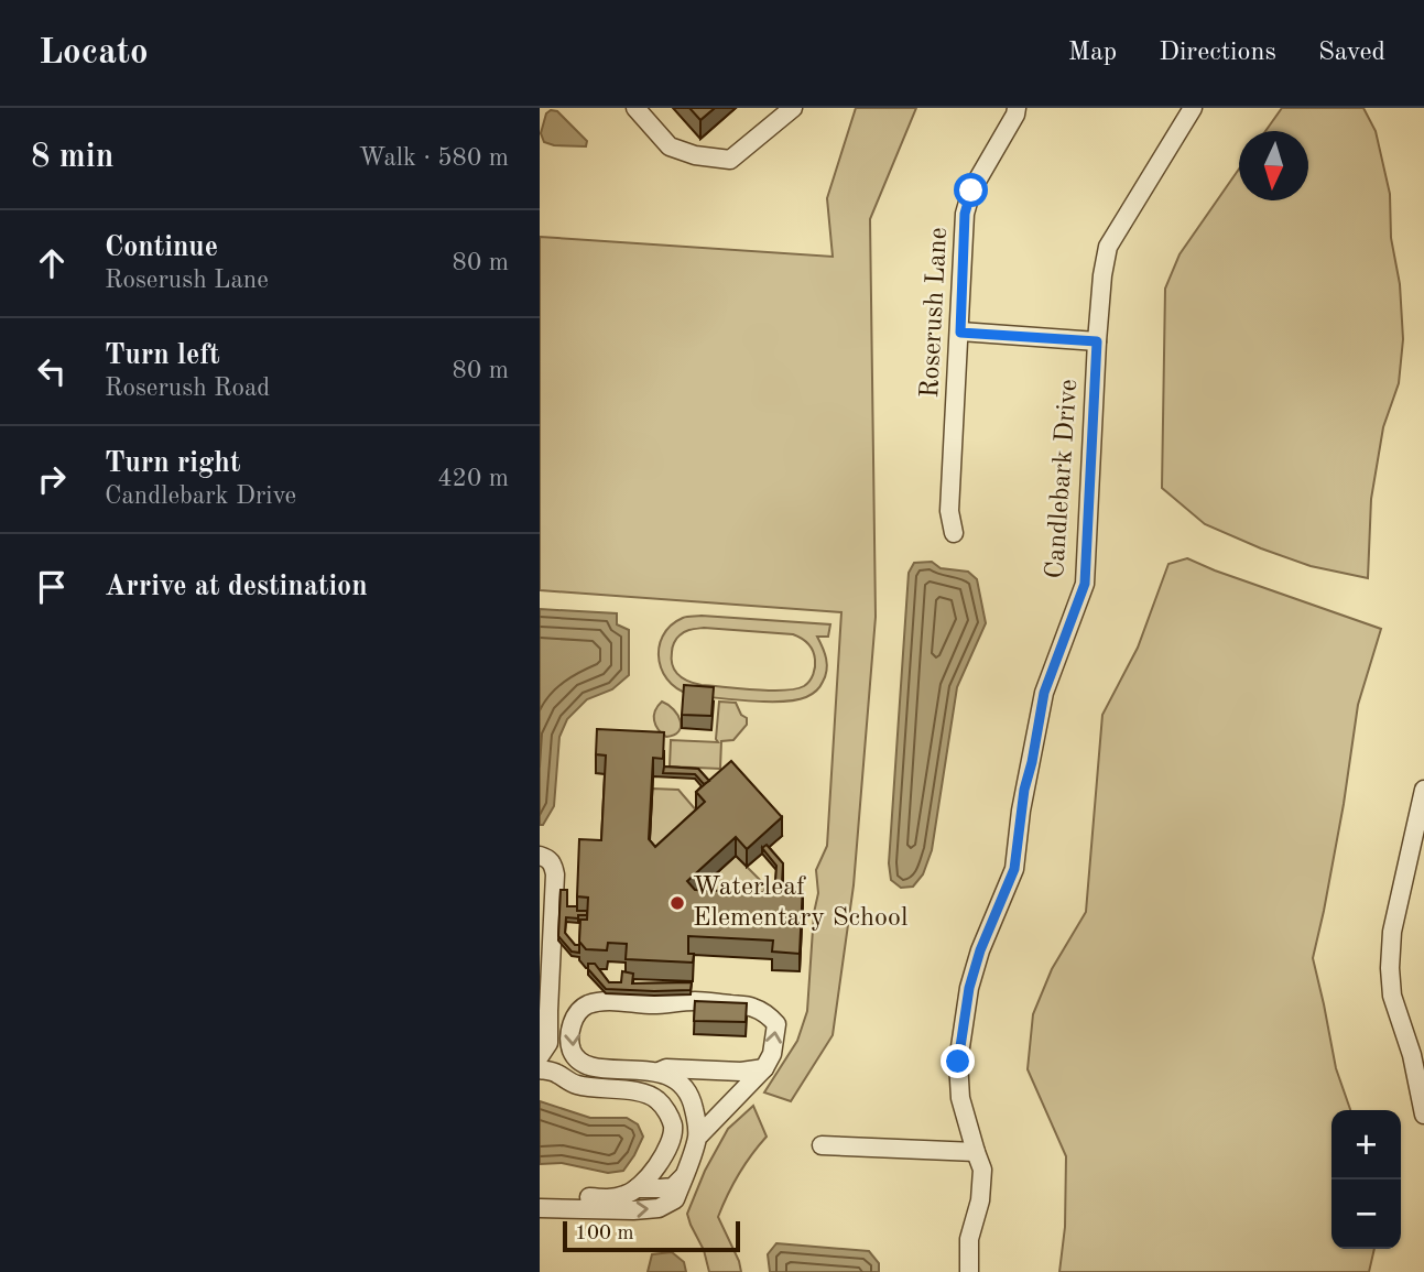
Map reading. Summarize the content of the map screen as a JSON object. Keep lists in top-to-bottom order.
{
  "streets": {
    "street": ["Roserush Lane", "Candlebark Drive"]
  },
  "places": ["Waterleaf Elementary School"],
  "scale_bar": "100 m",
  "north": "bottom",
  "page": {
    "header": "Locato",
    "nav": ["Map", "Directions", "Saved"],
    "heading": ["8 min", "Walk · 580 m"],
    "list": [
      ["Continue", "Roserush Lane", "80 m"],
      ["Turn left", "Roserush Road", "80 m"],
      ["Turn right", "Candlebark Drive", "420 m"],
      "Arrive at destination"
    ],
    "map_buttons": ["+", "−"],
    "scale": "100 m"
  }
}
